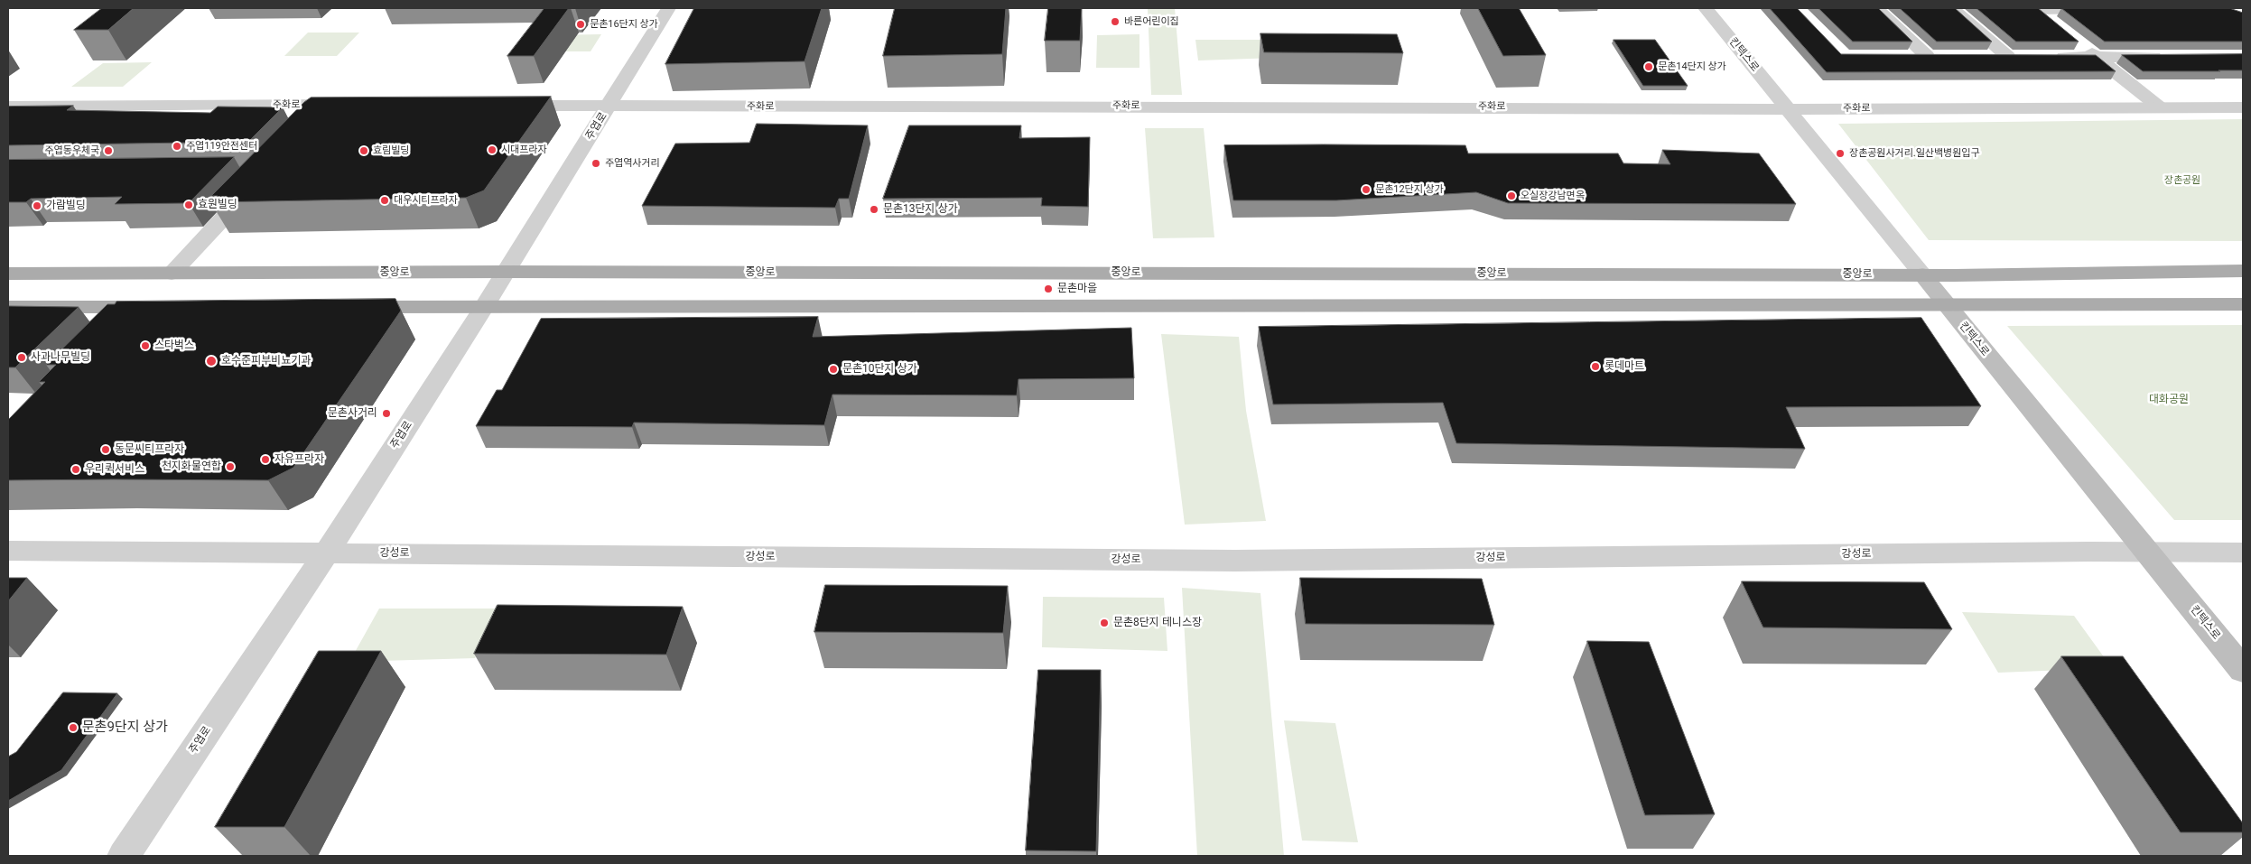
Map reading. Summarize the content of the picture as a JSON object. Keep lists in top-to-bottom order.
{
  "streets": {
    "main road": ["킨텍스로", "중앙로"],
    "street": ["주화로", "주엽로", "강성로"]
  },
  "crossings": [
    ["킨텍스로", "주화로"],
    ["킨텍스로", "중앙로"],
    ["킨텍스로", "강성로"],
    ["주화로", "주엽로"],
    ["주엽로", "중앙로"],
    ["주엽로", "강성로"]
  ],
  "parks": ["장촌공원", "대화공원"],
  "places": [
    "바른어린이집",
    "문촌16단지 상가",
    "문촌14단지 상가",
    "주엽119안전센터",
    "시대프라자",
    "주엽동우체국",
    "효림빌딩",
    "장촌공원사거리.일산백병원입구",
    "주엽역사거리",
    "문촌12단지 상가",
    "오실장강남면옥",
    "대우시티프라자",
    "효원빌딩",
    "가람빌딩",
    "문촌13단지 상가",
    "문촌마을",
    "스타벅스",
    "사과나무빌딩",
    "호수준피부비뇨기과",
    "롯데마트",
    "문촌10단지 상가",
    "문촌사거리",
    "동문씨티프라자",
    "자유프라자",
    "천지화물연합",
    "우리퀵서비스",
    "문촌8단지 테니스장",
    "문촌9단지 상가"
  ]
}
